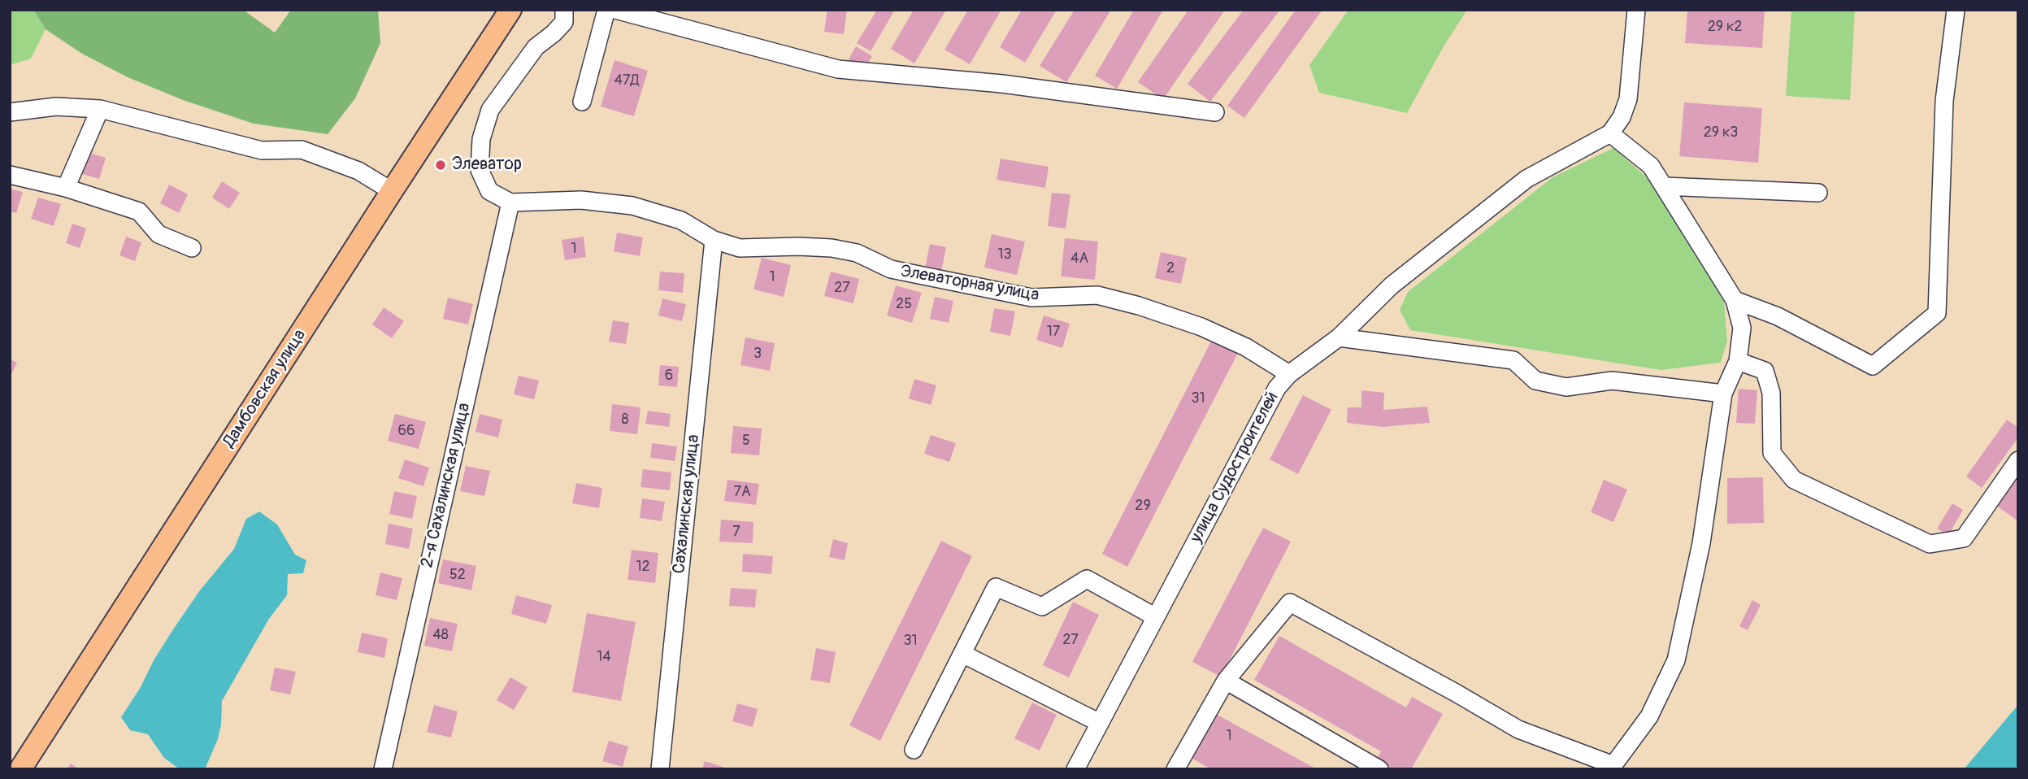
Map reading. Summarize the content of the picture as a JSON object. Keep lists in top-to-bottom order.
{
  "streets": {
    "main road": ["Дамбовская улица"],
    "street": [
      "Элеваторная улица",
      "улица Судостроителей",
      "2-я Сахалинская улица",
      "Сахалинская улица"
    ]
  },
  "crossings": [
    ["Элеваторная улица", "улица Судостроителей"],
    ["Элеваторная улица", "2-я Сахалинская улица"],
    ["Элеваторная улица", "Сахалинская улица"]
  ],
  "places": ["Элеватор"],
  "house_numbers": [
    "29 к2",
    "47Д",
    "29 к3",
    "1",
    "13",
    "4А",
    "2",
    "1",
    "27",
    "25",
    "17",
    "3",
    "6",
    "31",
    "8",
    "66",
    "5",
    "7А",
    "29",
    "7",
    "12",
    "52",
    "48",
    "27",
    "31",
    "14",
    "1"
  ]
}
